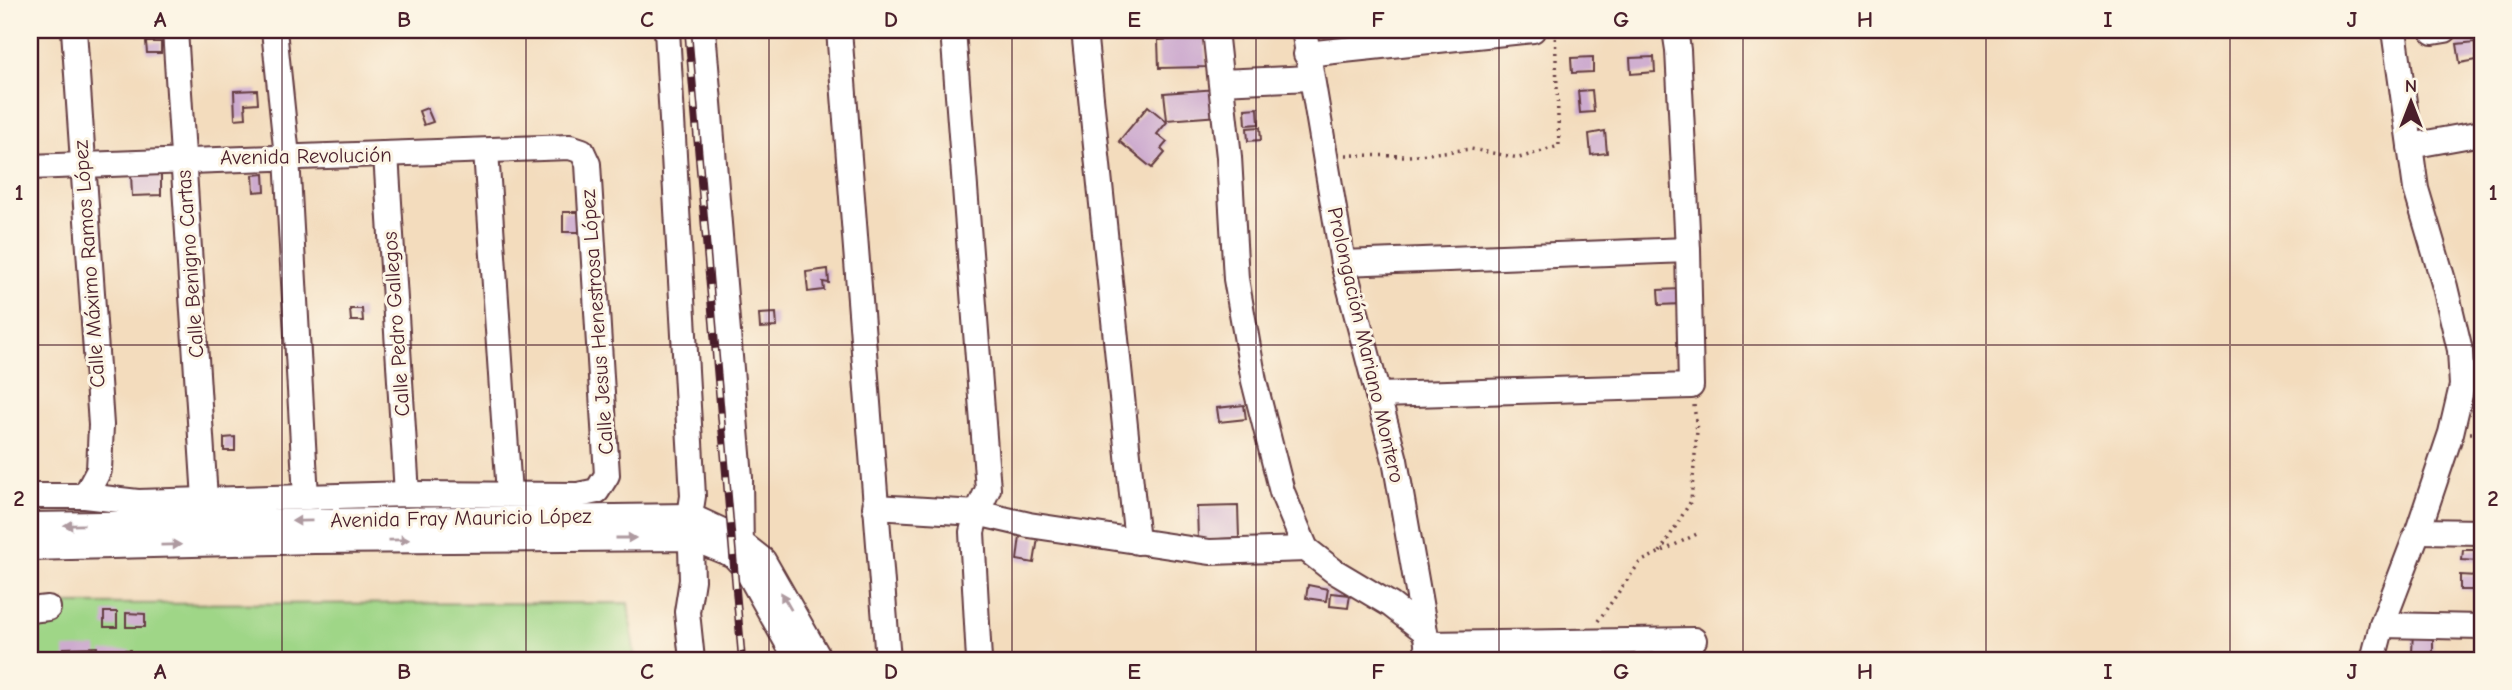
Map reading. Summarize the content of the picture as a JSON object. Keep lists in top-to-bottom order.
{
  "streets": {
    "street": [
      "Avenida Revolución",
      "Calle Máximo Ramos López",
      "Calle Benigno Cartas",
      "Calle Jesus Henestrosa López",
      "Calle Pedro Gallegos",
      "Prolongación Mariano Montero",
      "Avenida Fray Mauricio López"
    ]
  },
  "crossings": [
    ["Avenida Revolución", "Calle Máximo Ramos López"],
    ["Avenida Revolución", "Calle Benigno Cartas"],
    ["Avenida Revolución", "Calle Jesus Henestrosa López"],
    ["Avenida Revolución", "Calle Pedro Gallegos"]
  ],
  "north": "top",
  "grid": {
    "columns": [
      "A",
      "B",
      "C",
      "D",
      "E",
      "F",
      "G",
      "H",
      "I",
      "J"
    ],
    "rows": ["1", "2"]
  }
}
